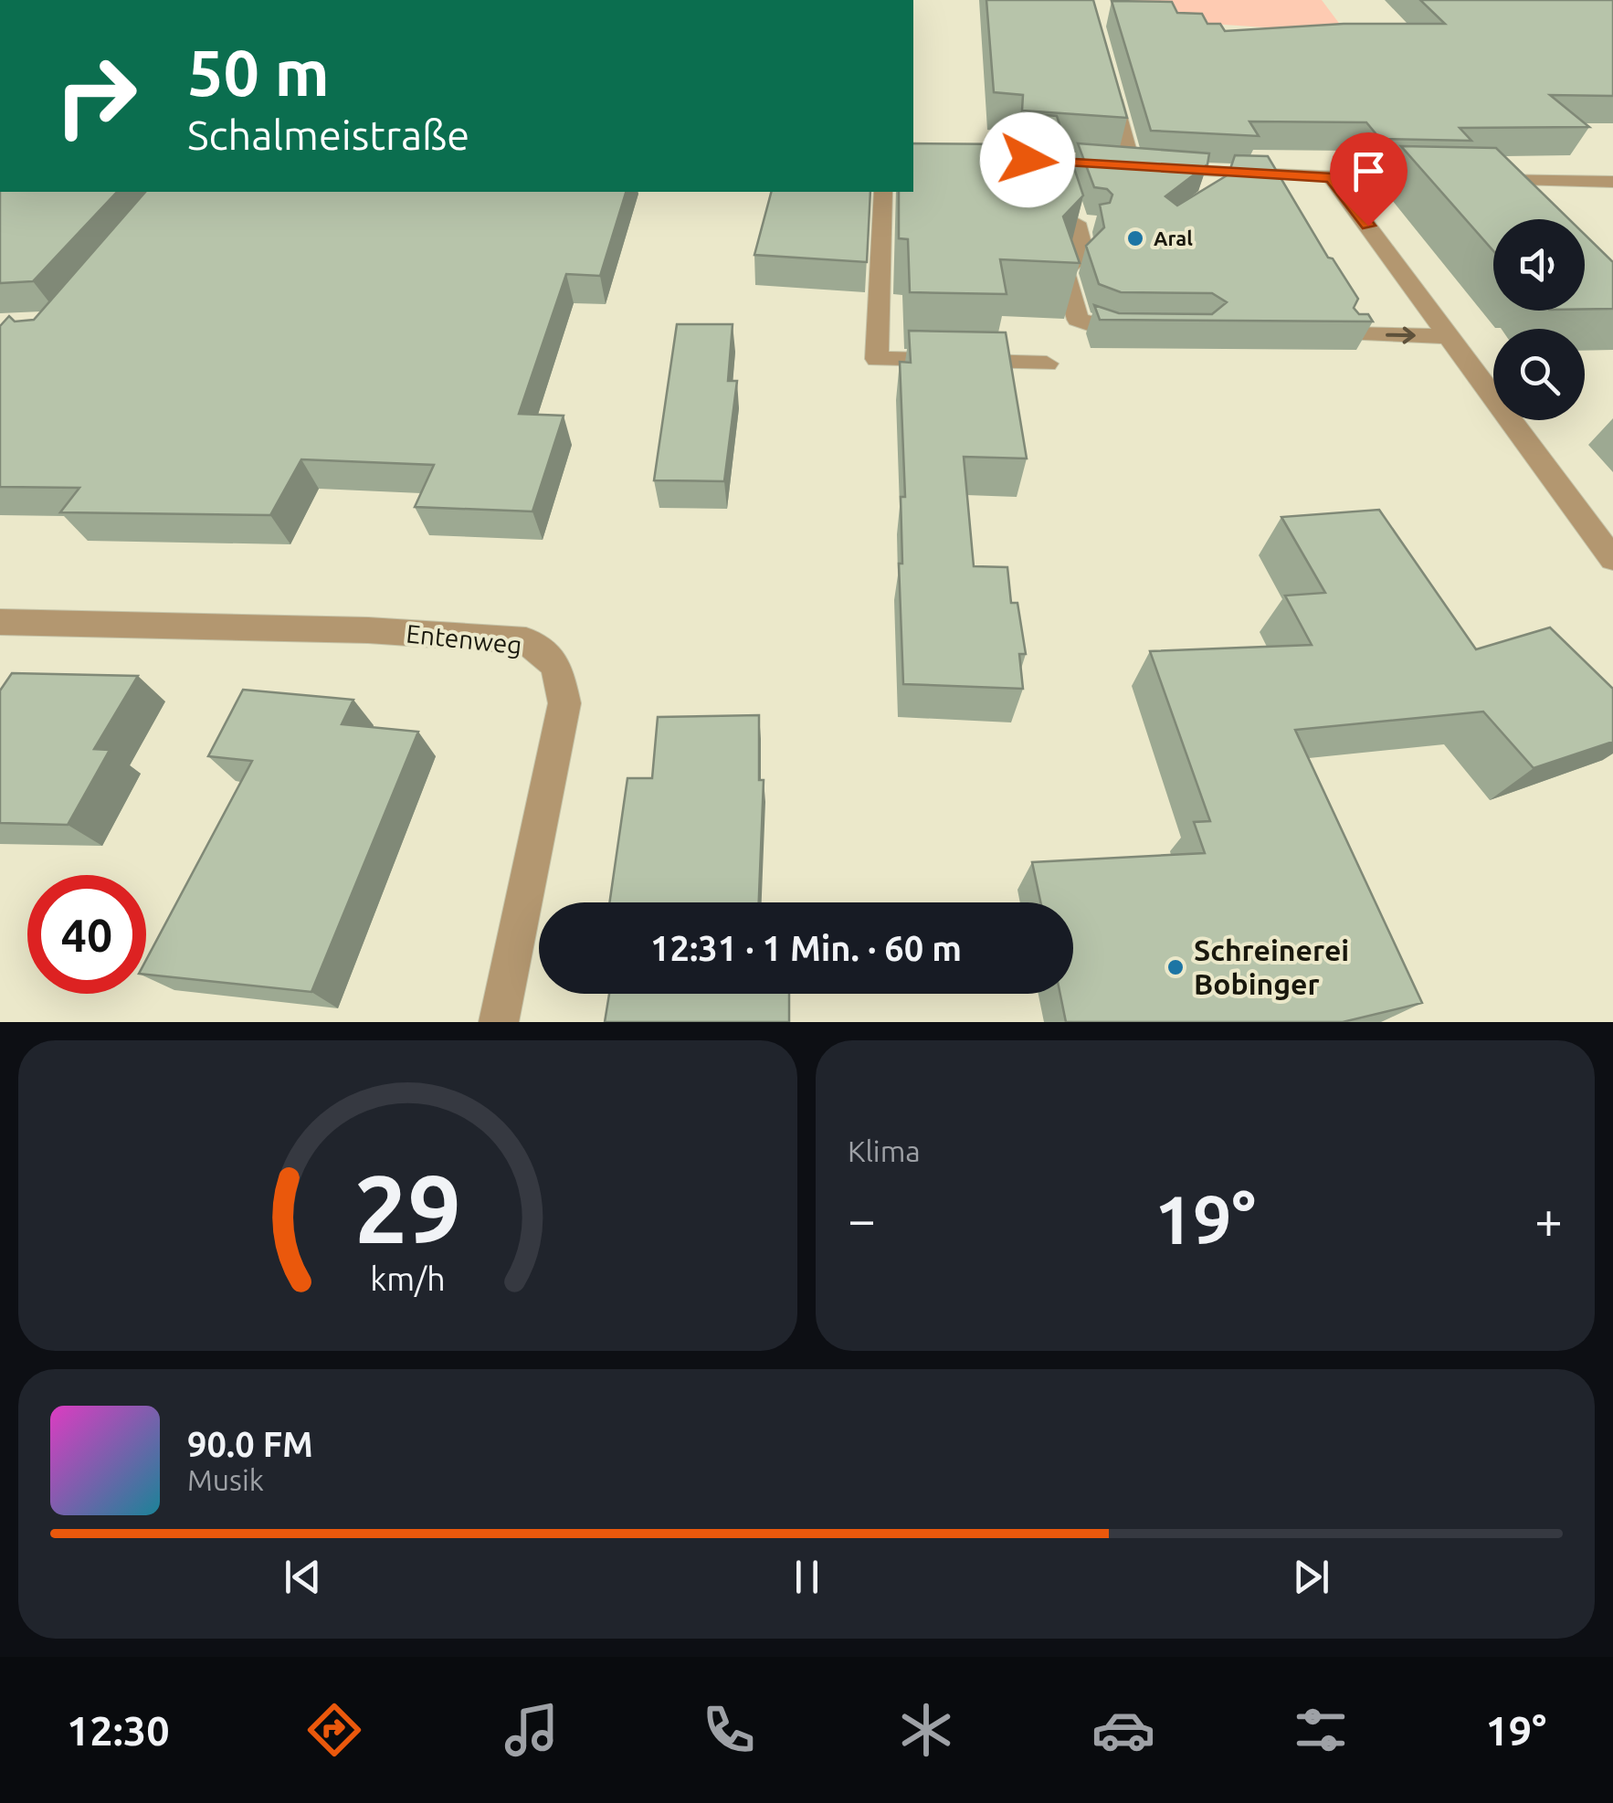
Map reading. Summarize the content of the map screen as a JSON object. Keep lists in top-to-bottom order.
{
  "streets": {
    "street": ["Entenweg"]
  },
  "places": ["Aral", "Schreinerei Bobinger"],
  "page": {
    "turn": ["50 m", "Schalmeistraße"],
    "limit": "40",
    "trip": "12:31 · 1 Min. · 60 m",
    "tile": "Klima",
    "heat": ["−", "19°", "+"],
    "song": ["90.0 FM", "Musik"],
    "tabs": ["12:30", "19°"],
    "gauge": ["29", "km/h"]
  }
}
